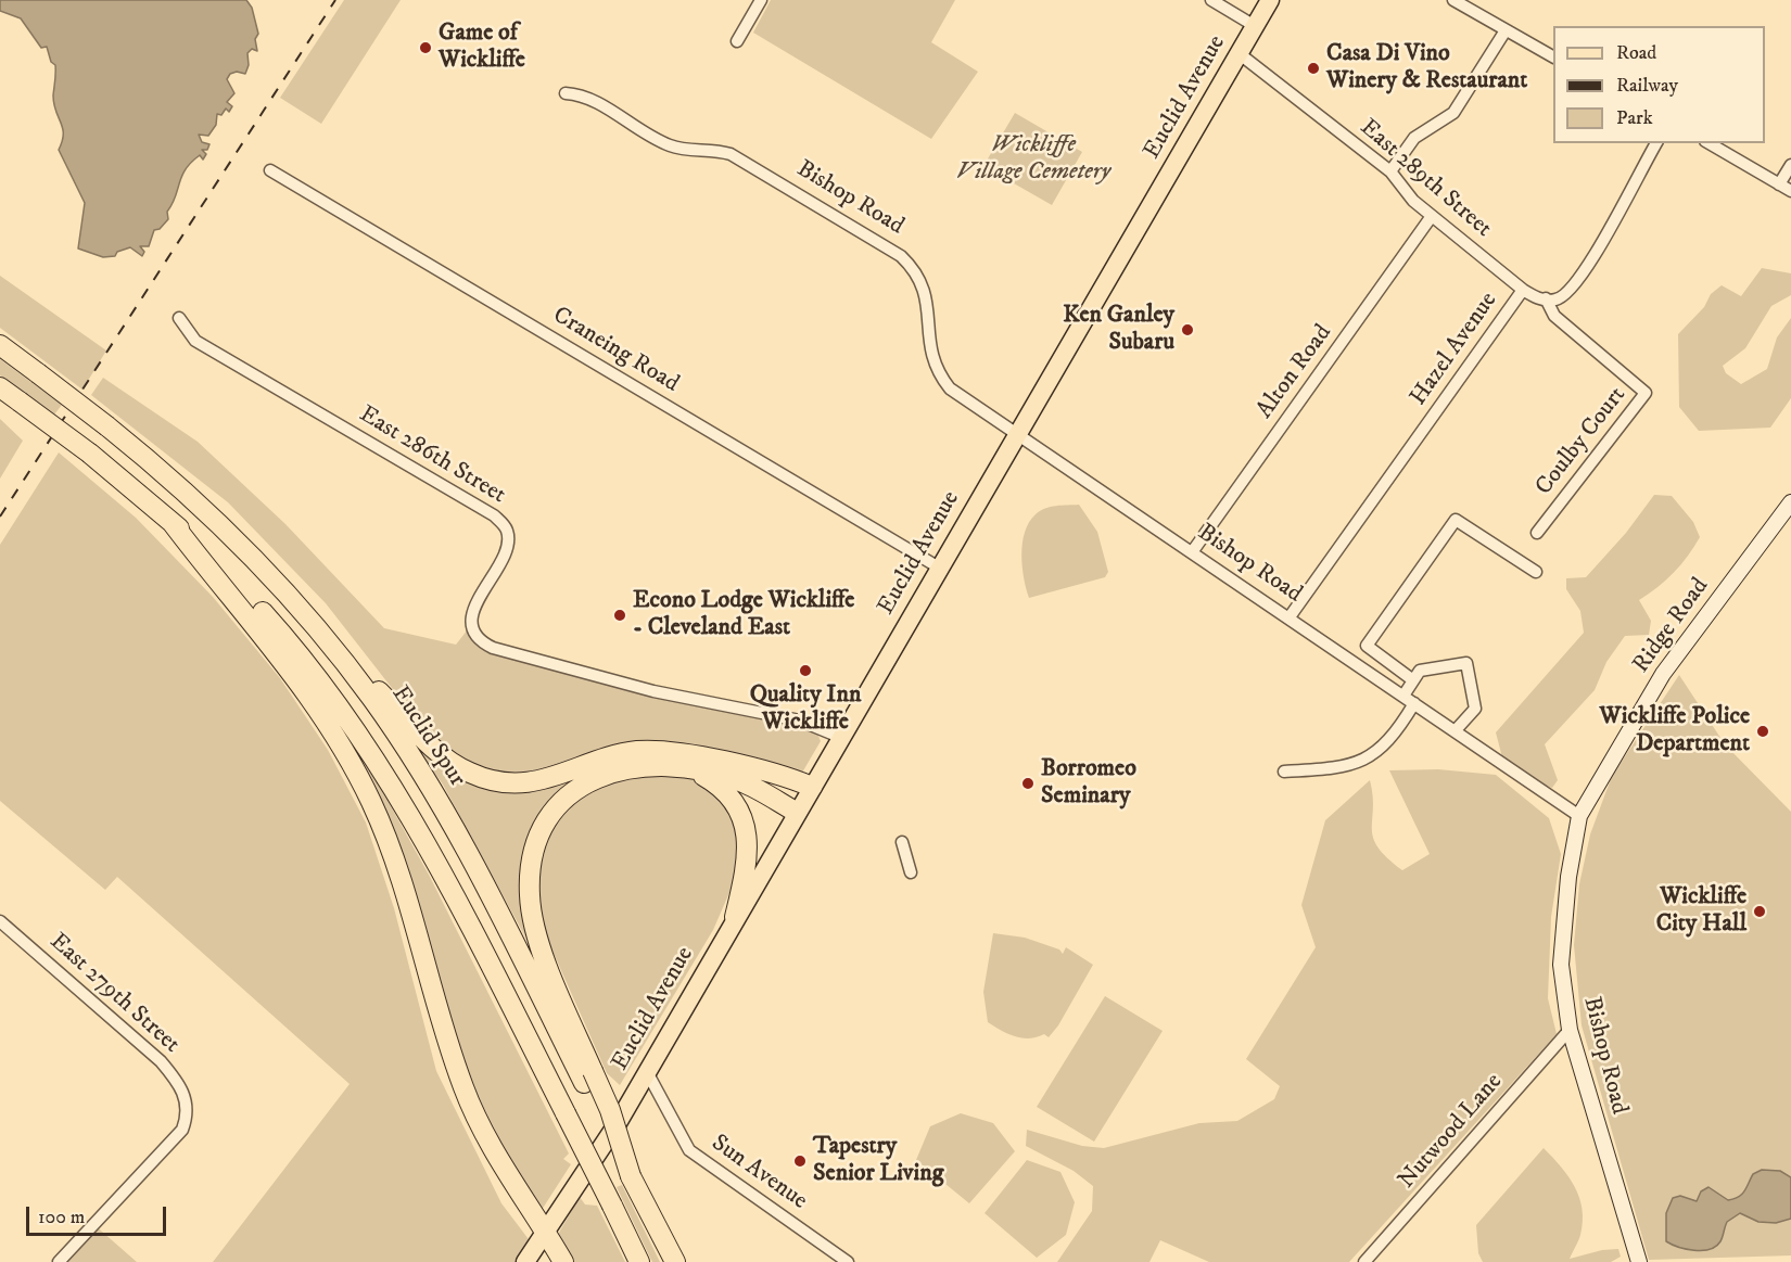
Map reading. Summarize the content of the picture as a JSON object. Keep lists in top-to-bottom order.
{
  "streets": {
    "highway": ["Euclid Spur"],
    "main road": ["Euclid Avenue", "Bishop Road", "Ridge Road"],
    "street": [
      "East 289th Street",
      "Hazel Avenue",
      "Craneing Road",
      "Alton Road",
      "Coulby Court",
      "East 286th Street",
      "East 279th Street",
      "Nutwood Lane",
      "Sun Avenue"
    ]
  },
  "crossings": [
    ["Euclid Avenue", "East 289th Street"],
    ["Euclid Avenue", "Bishop Road"],
    ["Euclid Avenue", "Craneing Road"],
    ["Euclid Avenue", "East 286th Street"],
    ["Euclid Avenue", "Sun Avenue"],
    ["East 289th Street", "Hazel Avenue"],
    ["East 289th Street", "Alton Road"],
    ["Bishop Road", "Hazel Avenue"],
    ["Bishop Road", "Alton Road"],
    ["Bishop Road", "Ridge Road"],
    ["Bishop Road", "Nutwood Lane"],
    ["Hazel Avenue", "Coulby Court"]
  ],
  "parks": ["Wickliffe Village Cemetery"],
  "places": [
    "Game of Wickliffe",
    "Casa Di Vino Winery & Restaurant",
    "Ken Ganley Subaru",
    "Econo Lodge Wickliffe - Cleveland East",
    "Quality Inn Wickliffe",
    "Wickliffe Police Department",
    "Borromeo Seminary",
    "Wickliffe City Hall",
    "Tapestry Senior Living"
  ],
  "legend": ["Road", "Railway", "Park"],
  "scale_bar": "100 m"
}
